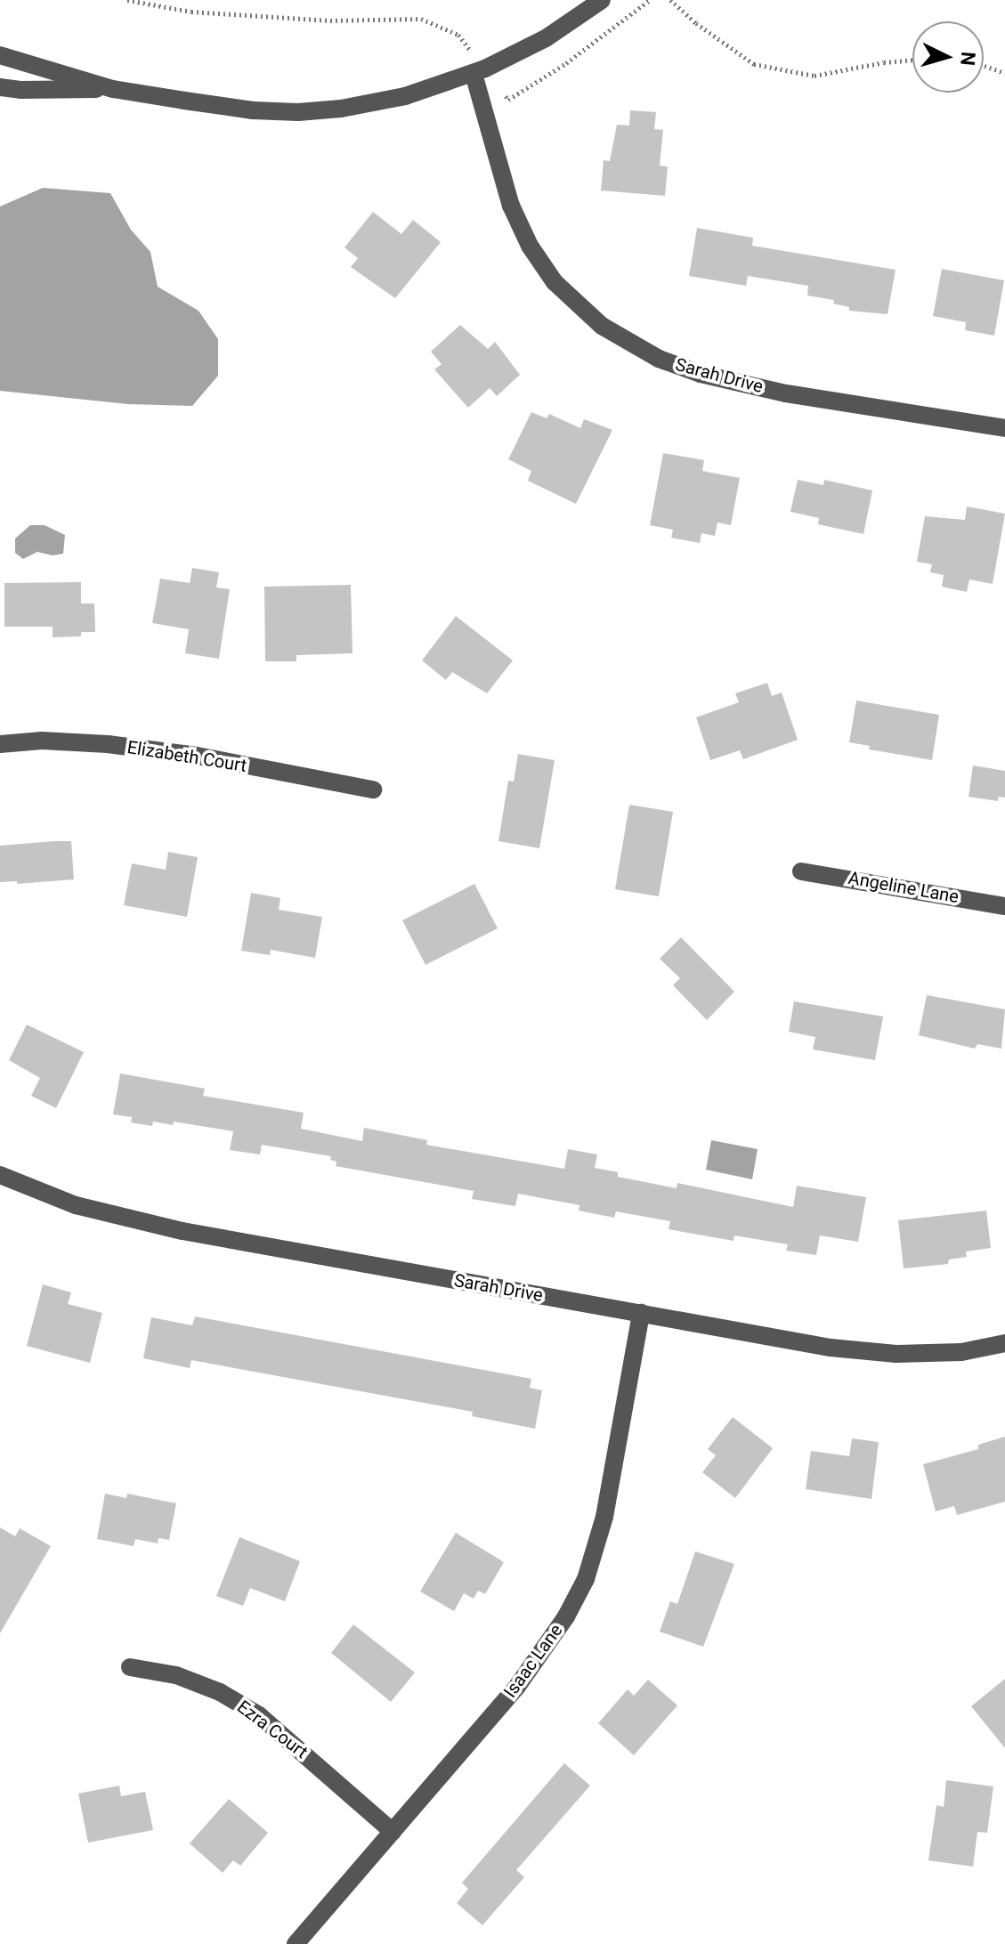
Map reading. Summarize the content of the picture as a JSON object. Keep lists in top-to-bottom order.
{
  "streets": {
    "street": [
      "Sarah Drive",
      "Elizabeth Court",
      "Angeline Lane",
      "Isaac Lane",
      "Ezra Court"
    ]
  },
  "crossings": [
    ["Sarah Drive", "Isaac Lane"],
    ["Isaac Lane", "Ezra Court"]
  ],
  "north": "right"
}
